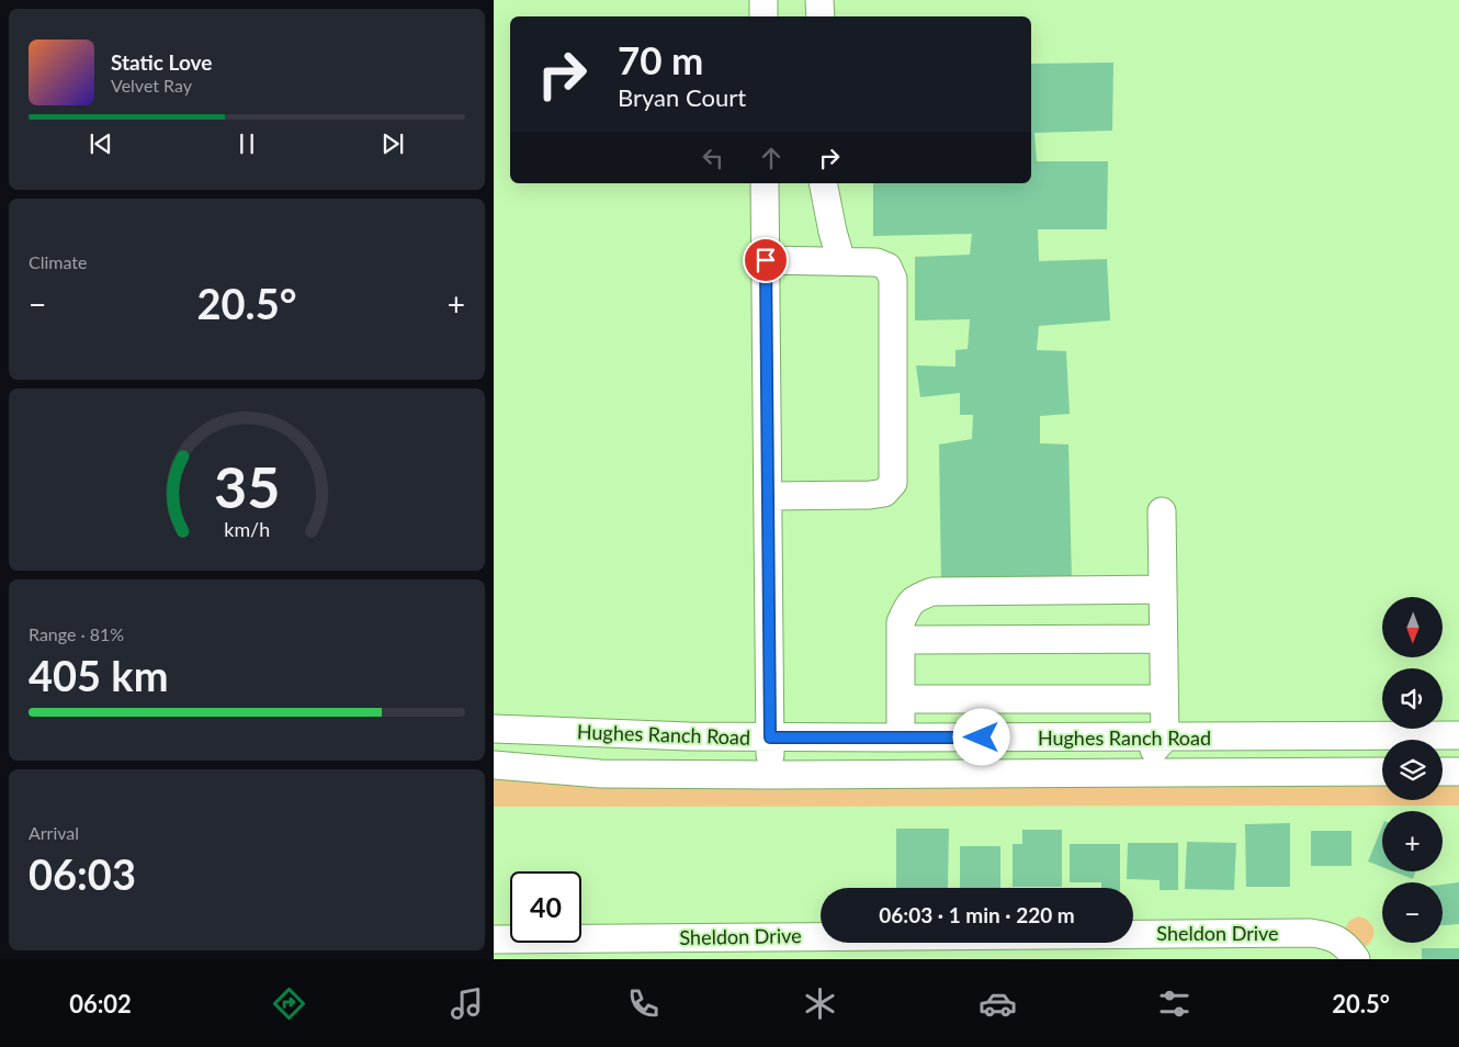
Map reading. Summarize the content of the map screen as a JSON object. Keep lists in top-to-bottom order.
{
  "streets": {
    "street": ["Hughes Ranch Road", "Sheldon Drive"]
  },
  "north": "bottom",
  "page": {
    "turn": ["70 m", "Bryan Court"],
    "song": ["Static Love", "Velvet Ray"],
    "tile": [
      "Climate",
      ["Range · 81%", "405 km"],
      ["Arrival", "06:03"]
    ],
    "heat": ["−", "20.5°", "+"],
    "map_buttons": ["+", "−"],
    "limit": "40",
    "trip": "06:03 · 1 min · 220 m",
    "tabs": ["06:02", "20.5°"],
    "gauge": ["35", "km/h"]
  }
}
